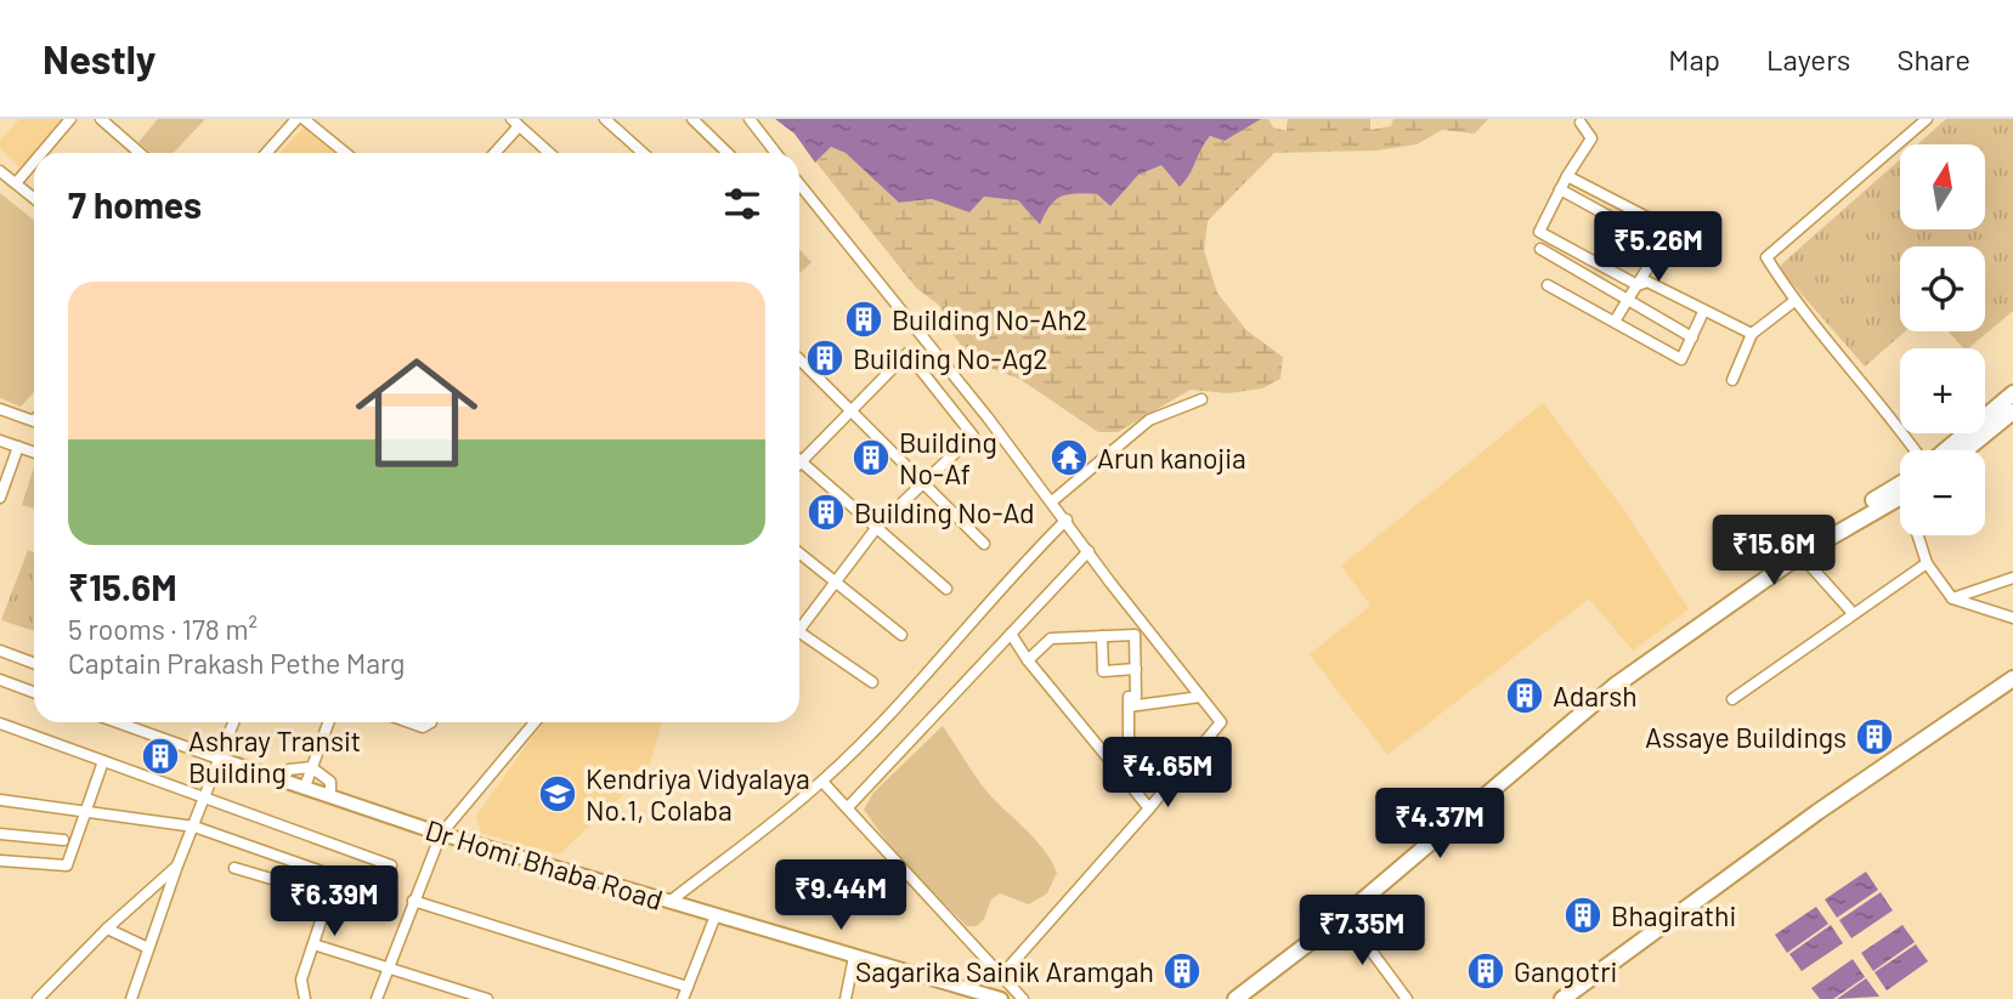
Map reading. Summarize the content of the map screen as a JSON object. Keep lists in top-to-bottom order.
{
  "streets": {
    "street": ["Dr Homi Bhaba Road"]
  },
  "places": {
    "building": [
      "Building No-Ah2",
      "Building No-Ag2",
      "Building No-Af",
      "Building No-Ad",
      "Adarsh",
      "Assaye Buildings",
      "Ashray Transit Building",
      "Bhagirathi",
      "Sagarika Sainik Aramgah",
      "Gangotri"
    ],
    "temple": ["Arun kanojia"],
    "school or university": ["Kendriya Vidyalaya No.1, Colaba"]
  },
  "north": "top",
  "page": {
    "header": "Nestly",
    "nav": ["Map", "Layers", "Share"],
    "map_buttons": ["+", "−"],
    "heading": "7 homes",
    "price": [
      "₹5.26M",
      "₹15.6M",
      "₹4.65M",
      "₹4.37M",
      "₹9.44M",
      "₹6.39M",
      "₹7.35M"
    ],
    "list": [
      {
        "name": "₹15.6M",
        "note": "5 rooms · 178 m² · Captain Prakash Pethe Marg"
      }
    ]
  }
}
